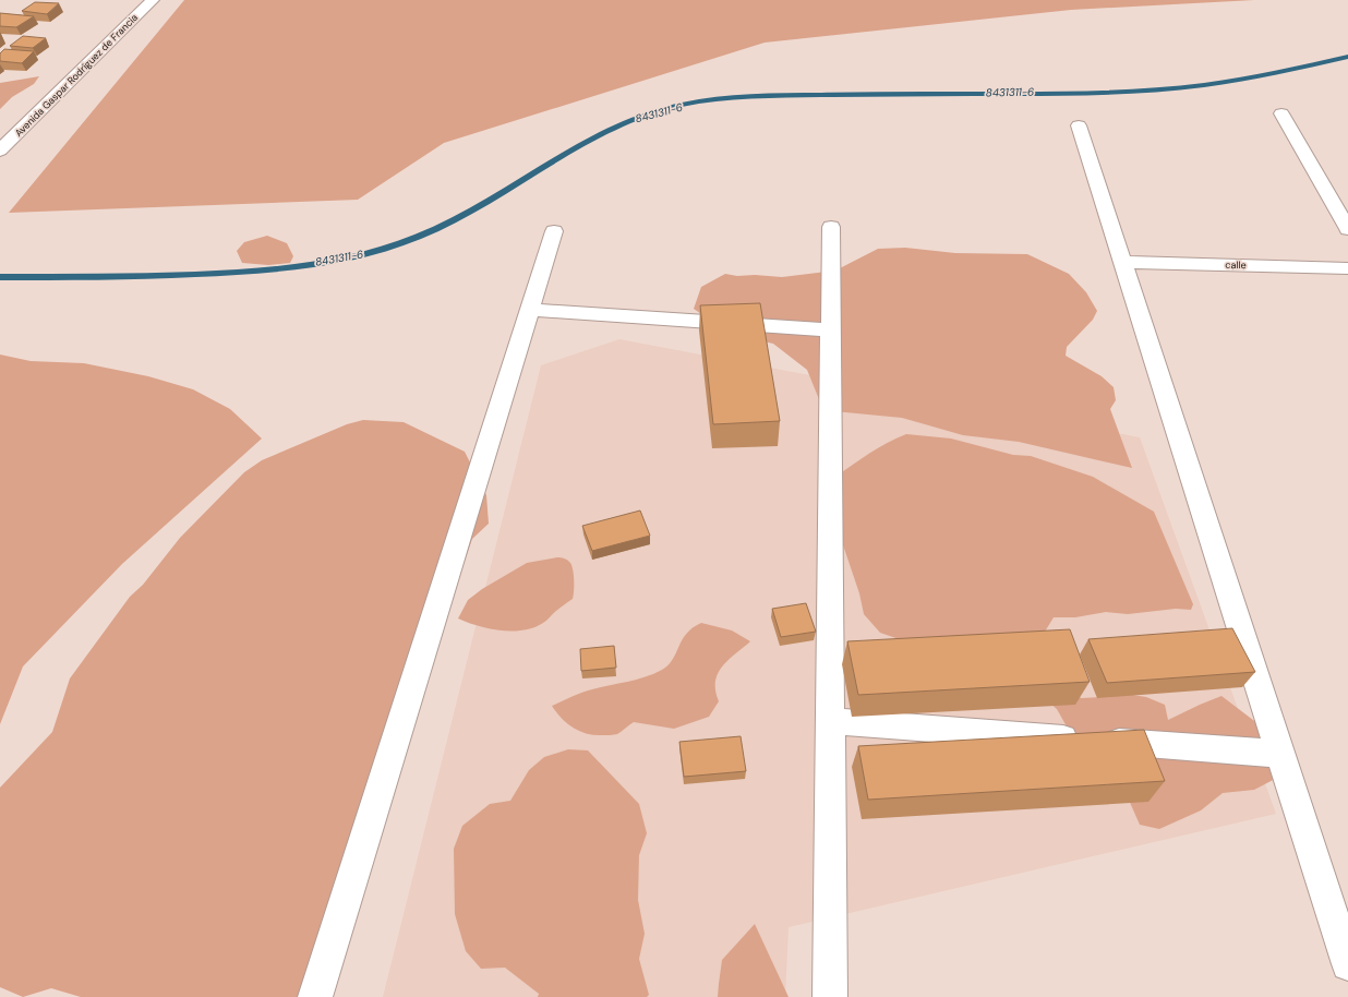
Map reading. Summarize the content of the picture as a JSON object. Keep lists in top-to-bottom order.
{
  "streets": {
    "street": ["Avenida Gaspar Rodríguez de Francia", "calle"]
  },
  "water": ["8431311-6"]
}
